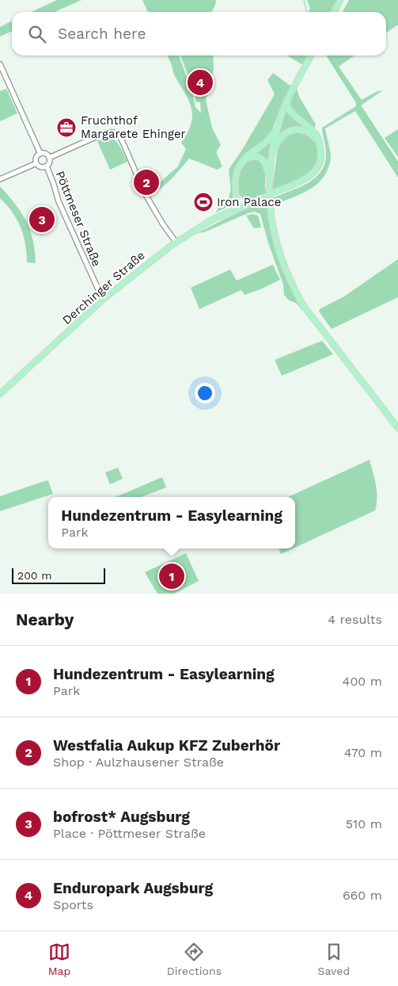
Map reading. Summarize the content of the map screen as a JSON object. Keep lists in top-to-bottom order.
{
  "streets": {
    "main road": ["Derchinger Straße"],
    "street": ["Pöttmeser Straße"]
  },
  "crossings": [
    ["Pöttmeser Straße", "Derchinger Straße"]
  ],
  "places": {
    "office": ["Fruchthof Margarete Ehinger"],
    "sports": ["Iron Palace"]
  },
  "scale_bar": "200 m",
  "page": {
    "search": "Search here",
    "pins": [
      "4",
      "2",
      "3",
      "1"
    ],
    "popup": ["Hundezentrum - Easylearning", "Park"],
    "scale": "200 m",
    "heading": ["Nearby", "4 results"],
    "list": [
      {
        "mark": "1",
        "name": "Hundezentrum - Easylearning",
        "note": "Park",
        "value": "400 m"
      },
      {
        "mark": "2",
        "name": "Westfalia Aukup KFZ Zuberhör",
        "note": "Shop · Aulzhausener Straße",
        "value": "470 m"
      },
      {
        "mark": "3",
        "name": "bofrost* Augsburg",
        "note": "Place · Pöttmeser Straße",
        "value": "510 m"
      },
      {
        "mark": "4",
        "name": "Enduropark Augsburg",
        "note": "Sports",
        "value": "660 m"
      }
    ],
    "nav": ["Map", "Directions", "Saved"]
  }
}
